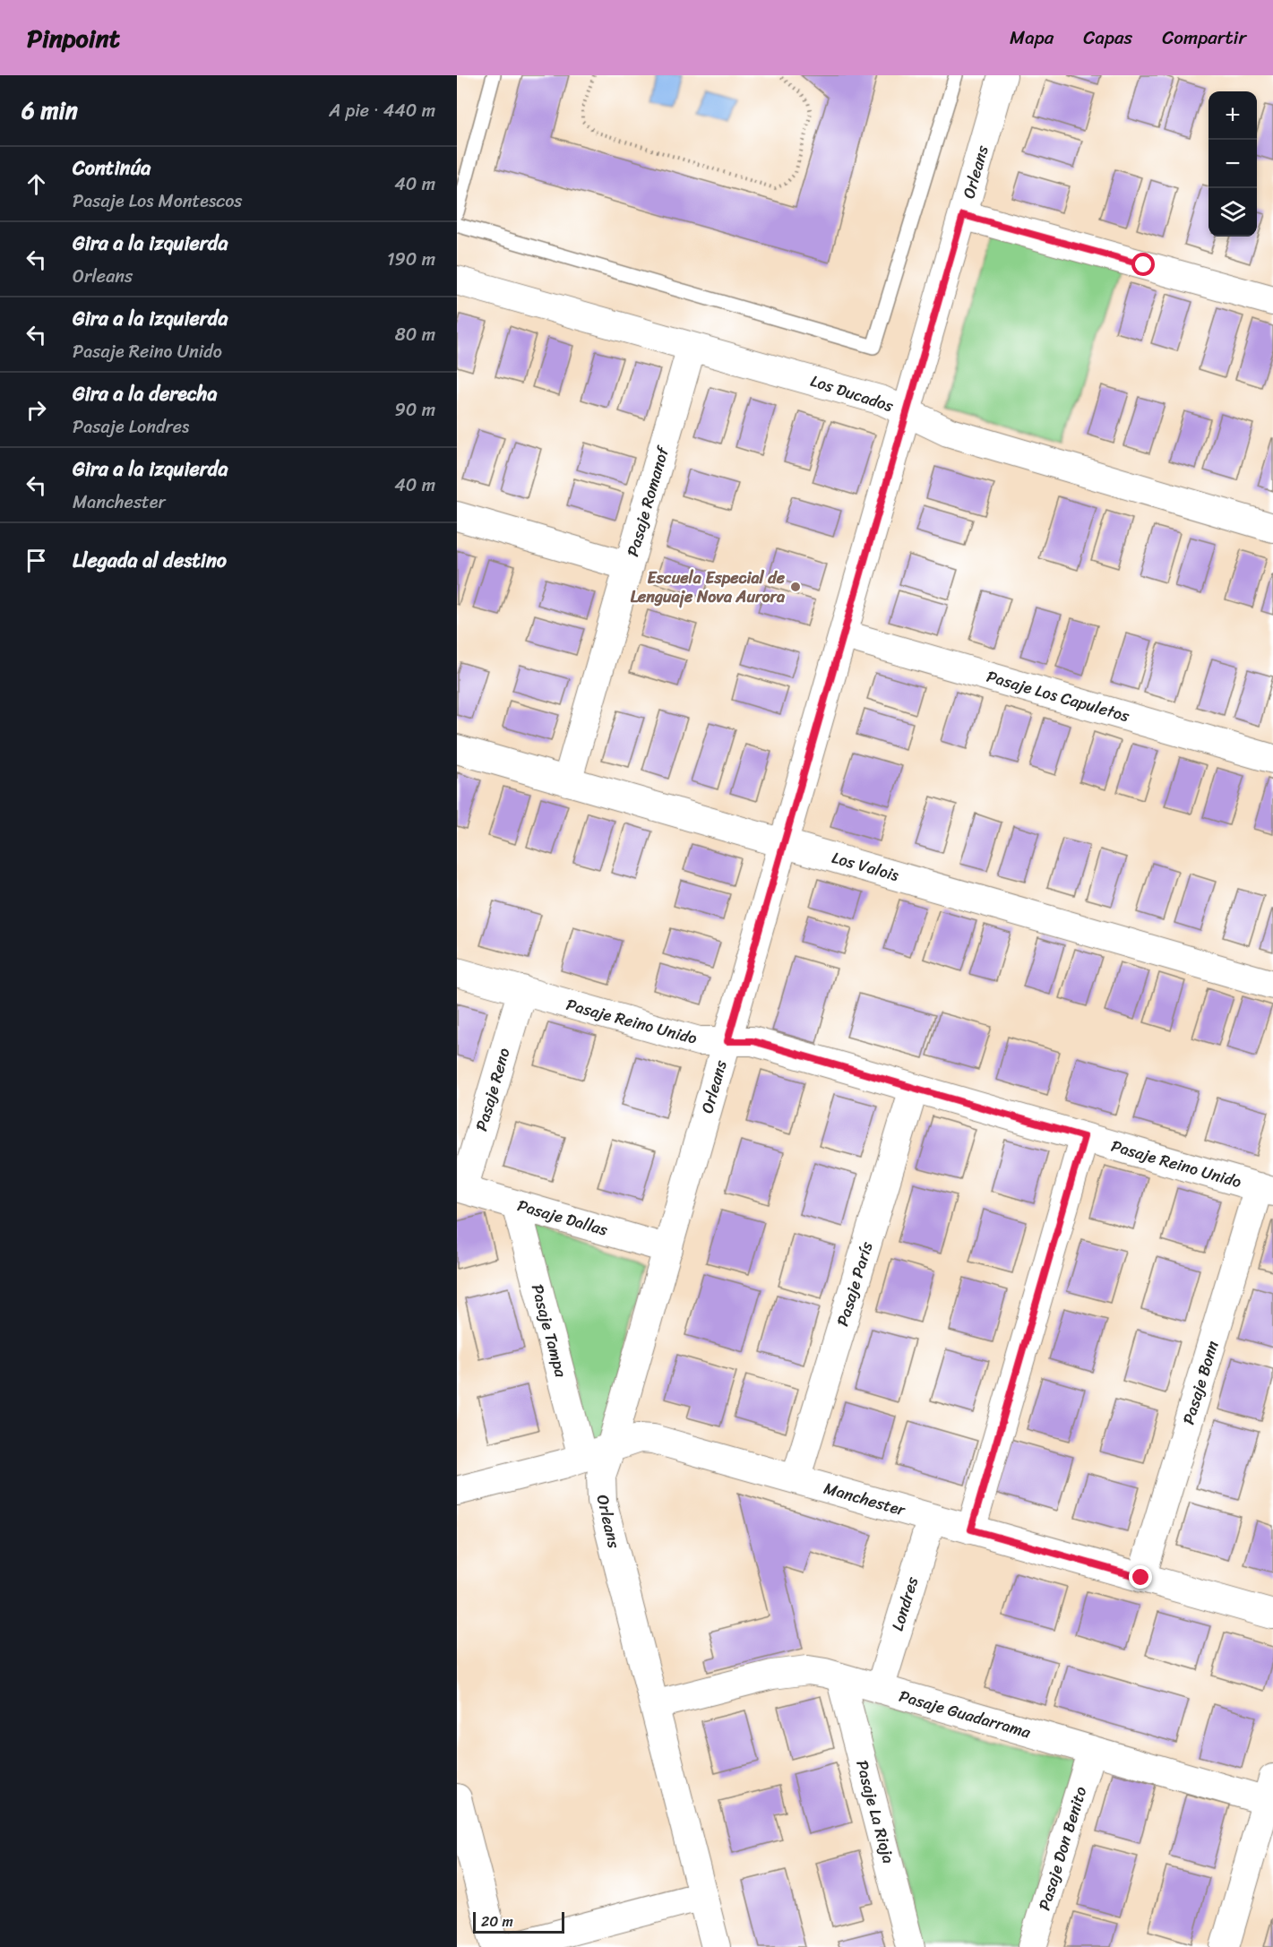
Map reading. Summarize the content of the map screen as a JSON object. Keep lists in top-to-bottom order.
{
  "streets": {
    "street": [
      "Orleans",
      "Los Ducados",
      "Pasaje Romanof",
      "Pasaje Los Capuletos",
      "Los Valois",
      "Pasaje Reino Unido",
      "Pasaje Reno",
      "Pasaje Dallas",
      "Pasaje París",
      "Pasaje Tampa",
      "Pasaje Bonn",
      "Manchester",
      "Londres",
      "Pasaje Guadarrama",
      "Pasaje La Rioja",
      "Pasaje Don Benito"
    ]
  },
  "crossings": [
    ["Orleans", "Los Ducados"],
    ["Orleans", "Pasaje Los Capuletos"],
    ["Orleans", "Los Valois"],
    ["Orleans", "Pasaje Reino Unido"],
    ["Orleans", "Pasaje Dallas"],
    ["Orleans", "Manchester"],
    ["Orleans", "Pasaje Guadarrama"],
    ["Los Ducados", "Pasaje Romanof"],
    ["Pasaje Romanof", "Los Valois"],
    ["Pasaje Reino Unido", "Pasaje Reno"],
    ["Pasaje Reino Unido", "Pasaje París"],
    ["Pasaje Reino Unido", "Pasaje Bonn"],
    ["Pasaje Reno", "Pasaje Dallas"],
    ["Pasaje Dallas", "Pasaje Tampa"],
    ["Pasaje París", "Manchester"],
    ["Pasaje Tampa", "Manchester"],
    ["Pasaje Bonn", "Manchester"],
    ["Manchester", "Londres"],
    ["Londres", "Pasaje Guadarrama"],
    ["Pasaje Guadarrama", "Pasaje La Rioja"],
    ["Pasaje Guadarrama", "Pasaje Don Benito"]
  ],
  "places": ["Escuela Especial de Lenguaje Nova Aurora"],
  "scale_bar": "20 m",
  "page": {
    "header": "Pinpoint",
    "nav": ["Mapa", "Capas", "Compartir"],
    "heading": ["6 min", "A pie · 440 m"],
    "map_buttons": ["+", "−"],
    "list": [
      ["Continúa", "Pasaje Los Montescos", "40 m"],
      ["Gira a la izquierda", "Orleans", "190 m"],
      ["Gira a la izquierda", "Pasaje Reino Unido", "80 m"],
      ["Gira a la derecha", "Pasaje Londres", "90 m"],
      ["Gira a la izquierda", "Manchester", "40 m"],
      "Llegada al destino"
    ],
    "scale": "20 m"
  }
}
